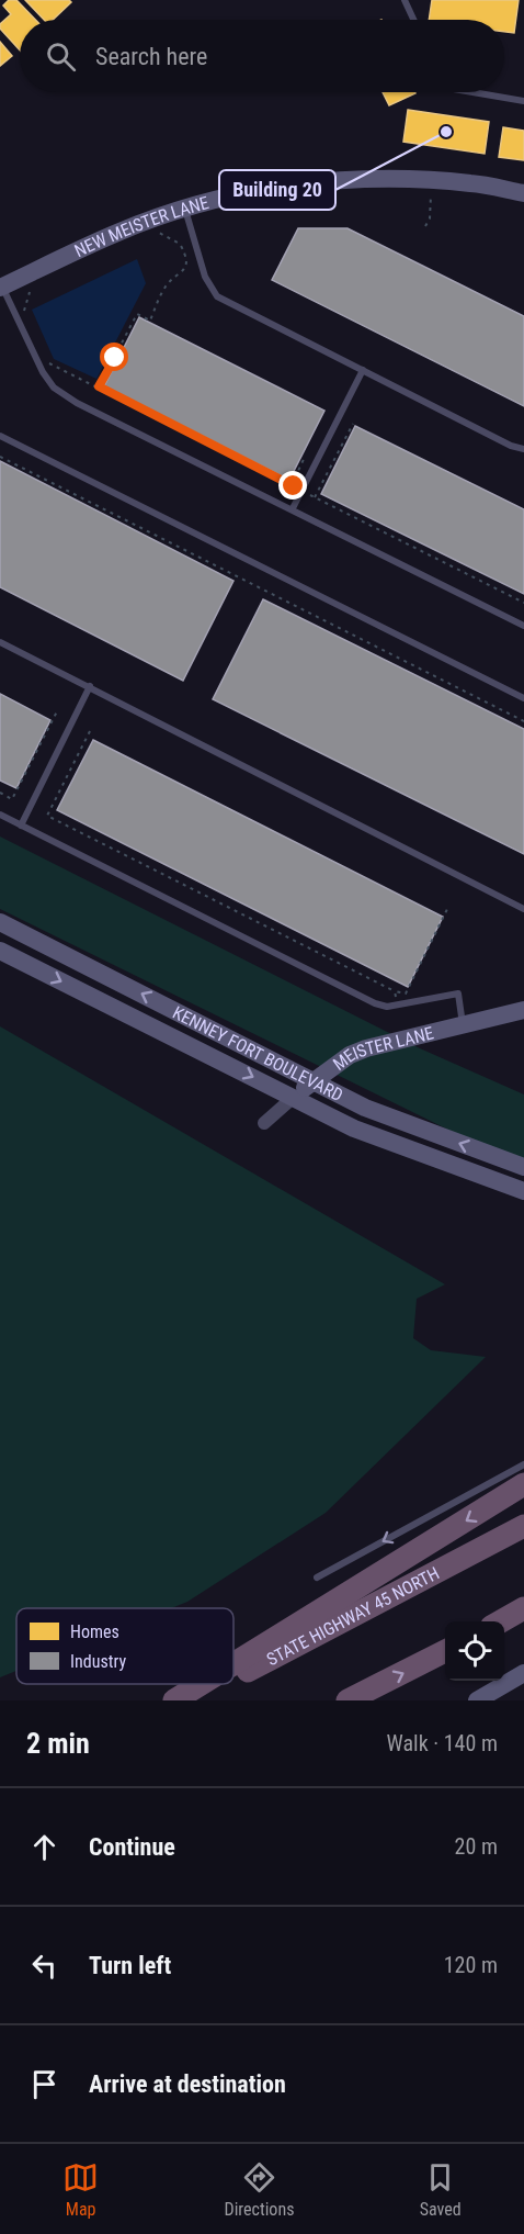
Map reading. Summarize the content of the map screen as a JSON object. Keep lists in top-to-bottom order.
{
  "streets": {
    "highway": ["STATE HIGHWAY 45 NORTH"],
    "street": ["NEW MEISTER LANE", "MEISTER LANE", "KENNEY FORT BOULEVARD"]
  },
  "crossings": [
    ["MEISTER LANE", "KENNEY FORT BOULEVARD"]
  ],
  "places": ["Building 20"],
  "legend": ["Homes", "Industry"],
  "page": {
    "search": "Search here",
    "heading": ["2 min", "Walk · 140 m"],
    "list": [
      ["Continue", "20 m"],
      ["Turn left", "120 m"],
      "Arrive at destination"
    ],
    "nav": ["Map", "Directions", "Saved"]
  }
}
